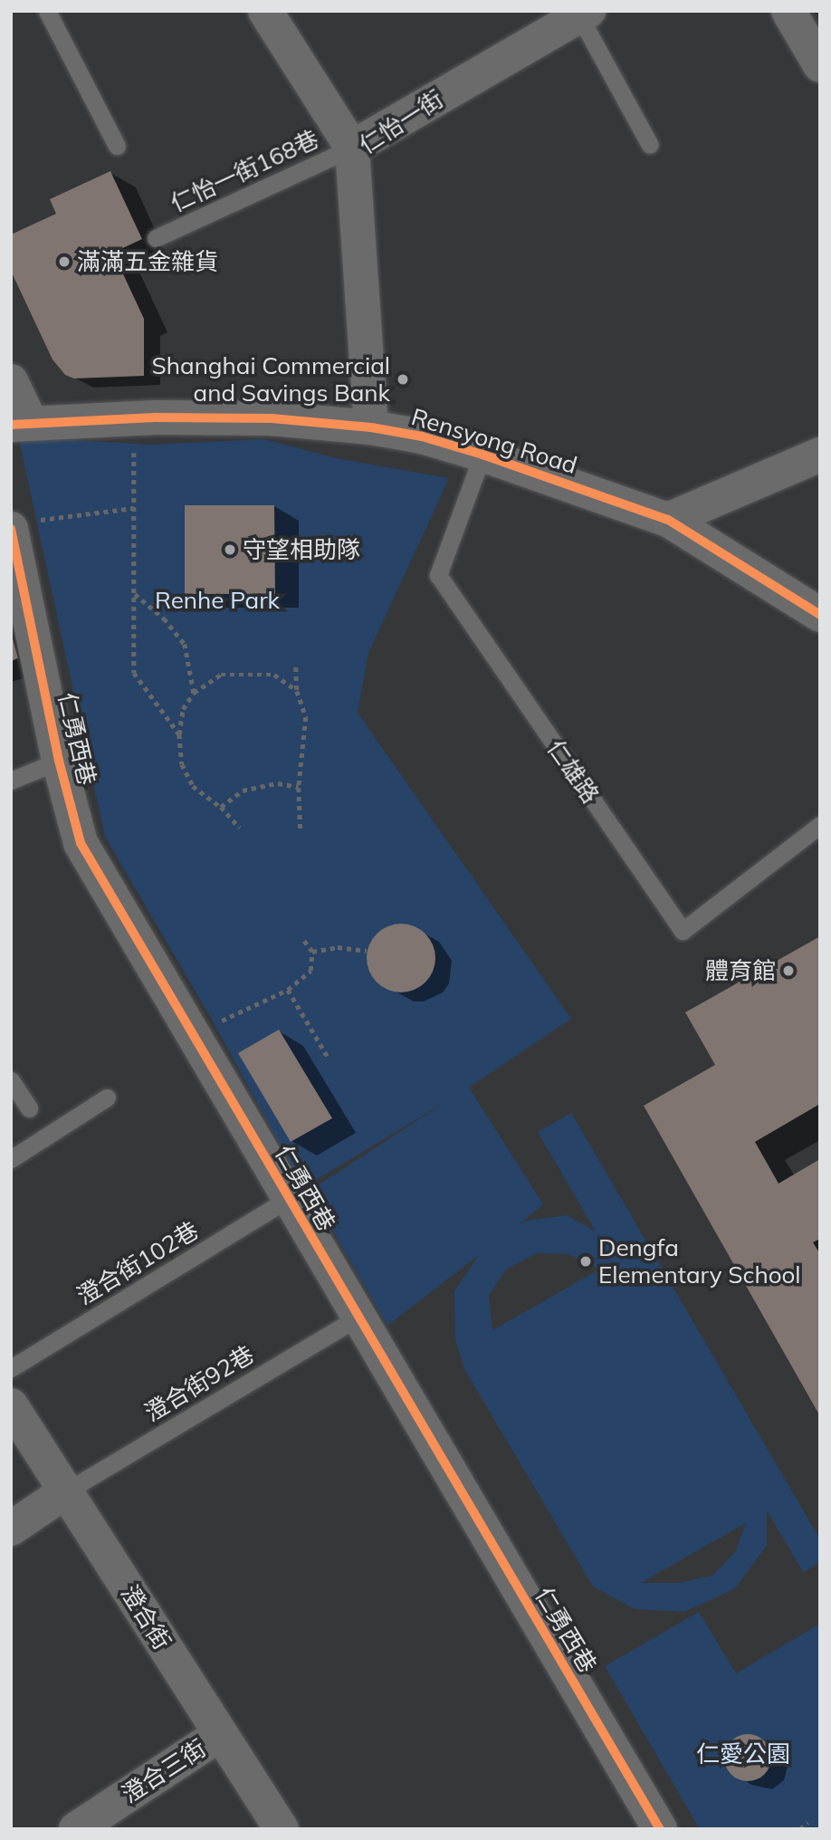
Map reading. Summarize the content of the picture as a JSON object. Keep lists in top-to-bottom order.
{
  "streets": {
    "street": [
      "仁怡一街",
      "Rensyong Road",
      "仁勇西巷",
      "澄合街",
      "澄合三街"
    ],
    "lane": [
      "仁怡一街168巷",
      "仁雄路",
      "澄合街102巷",
      "澄合街92巷"
    ]
  },
  "crossings": [
    ["仁怡一街", "仁怡一街168巷"],
    ["仁怡一街", "Rensyong Road"],
    ["Rensyong Road", "仁雄路"],
    ["仁勇西巷", "澄合街102巷"],
    ["仁勇西巷", "澄合街92巷"],
    ["澄合街92巷", "澄合街"],
    ["澄合街", "澄合三街"]
  ],
  "parks": ["Renhe Park", "仁愛公園"],
  "places": [
    "滿滿五金雜貨",
    "Shanghai Commercial and Savings Bank",
    "守望相助隊",
    "體育館",
    "Dengfa Elementary School"
  ]
}
